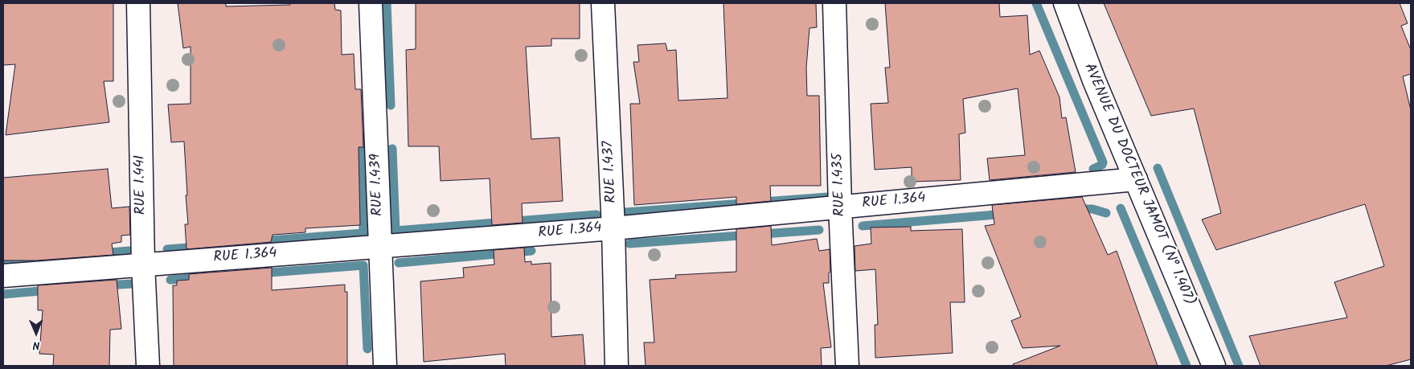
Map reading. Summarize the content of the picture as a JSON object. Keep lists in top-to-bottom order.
{
  "streets": {
    "street": [
      "RUE 1.437",
      "RUE 1.441",
      "RUE 1.439",
      "RUE 1.435",
      "AVENUE DU DOCTEUR JAMOT (N° 1.407)",
      "RUE 1.364"
    ]
  },
  "crossings": [
    ["RUE 1.437", "RUE 1.364"],
    ["RUE 1.441", "RUE 1.364"],
    ["RUE 1.439", "RUE 1.364"],
    ["RUE 1.435", "RUE 1.364"],
    ["AVENUE DU DOCTEUR JAMOT (N° 1.407)", "RUE 1.364"]
  ],
  "north": "bottom"
}
